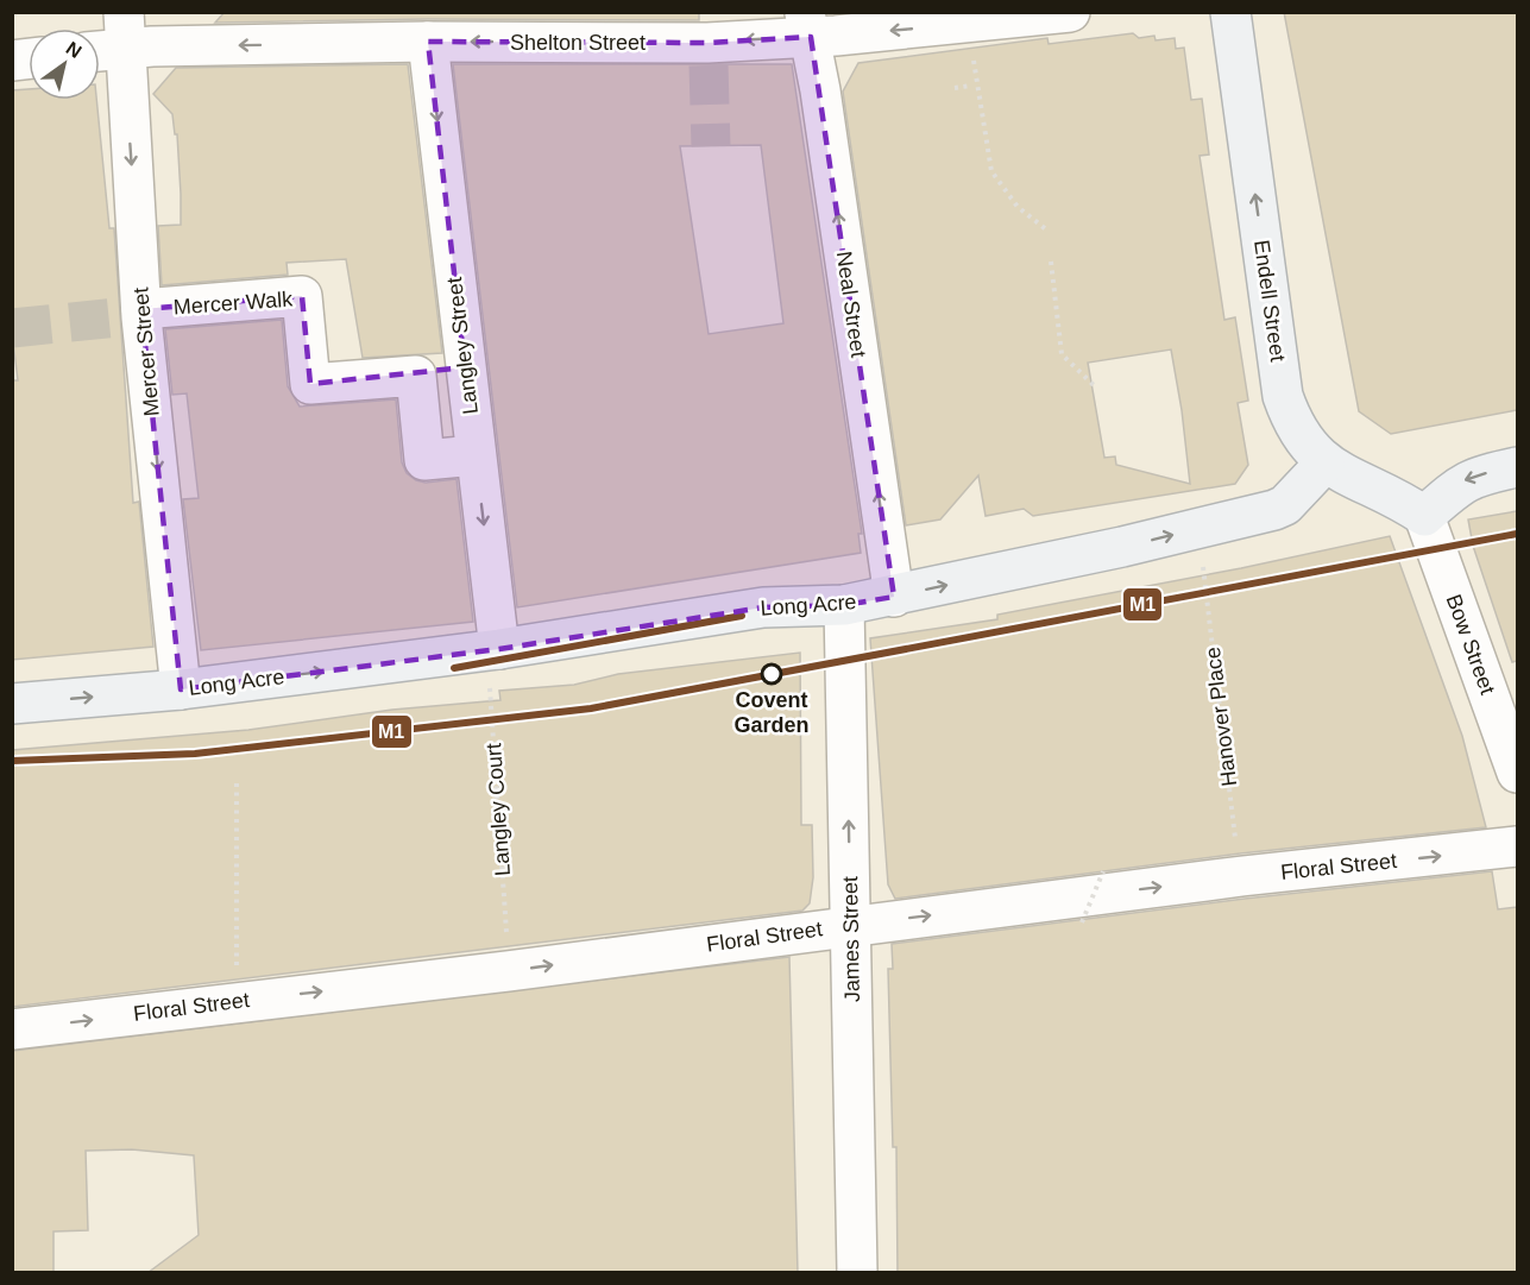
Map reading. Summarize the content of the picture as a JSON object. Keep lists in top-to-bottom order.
{
  "streets": {
    "main road": ["Endell Street", "Long Acre"],
    "street": [
      "Shelton Street",
      "Mercer Walk",
      "Neal Street",
      "Langley Street",
      "Mercer Street",
      "Bow Street",
      "Floral Street",
      "James Street"
    ],
    "path": ["Hanover Place", "Langley Court"]
  },
  "crossings": [
    ["Shelton Street", "Neal Street"],
    ["Shelton Street", "Langley Street"],
    ["Shelton Street", "Mercer Street"],
    ["Endell Street", "Long Acre"],
    ["Endell Street", "Bow Street"],
    ["Mercer Walk", "Langley Street"],
    ["Mercer Walk", "Mercer Street"],
    ["Neal Street", "Long Acre"],
    ["Langley Street", "Long Acre"],
    ["Langley Street", "Langley Court"],
    ["Mercer Street", "Long Acre"],
    ["Long Acre", "Langley Court"],
    ["Long Acre", "James Street"],
    ["Hanover Place", "Floral Street"],
    ["Langley Court", "Floral Street"],
    ["Floral Street", "James Street"]
  ],
  "one_way": [
    "Shelton Street",
    "Endell Street",
    "Neal Street",
    "Langley Street",
    "Mercer Street",
    "Long Acre",
    "Floral Street",
    "James Street"
  ],
  "places": ["Covent Garden"],
  "lines": ["transit line M1"],
  "north": "top right"
}
